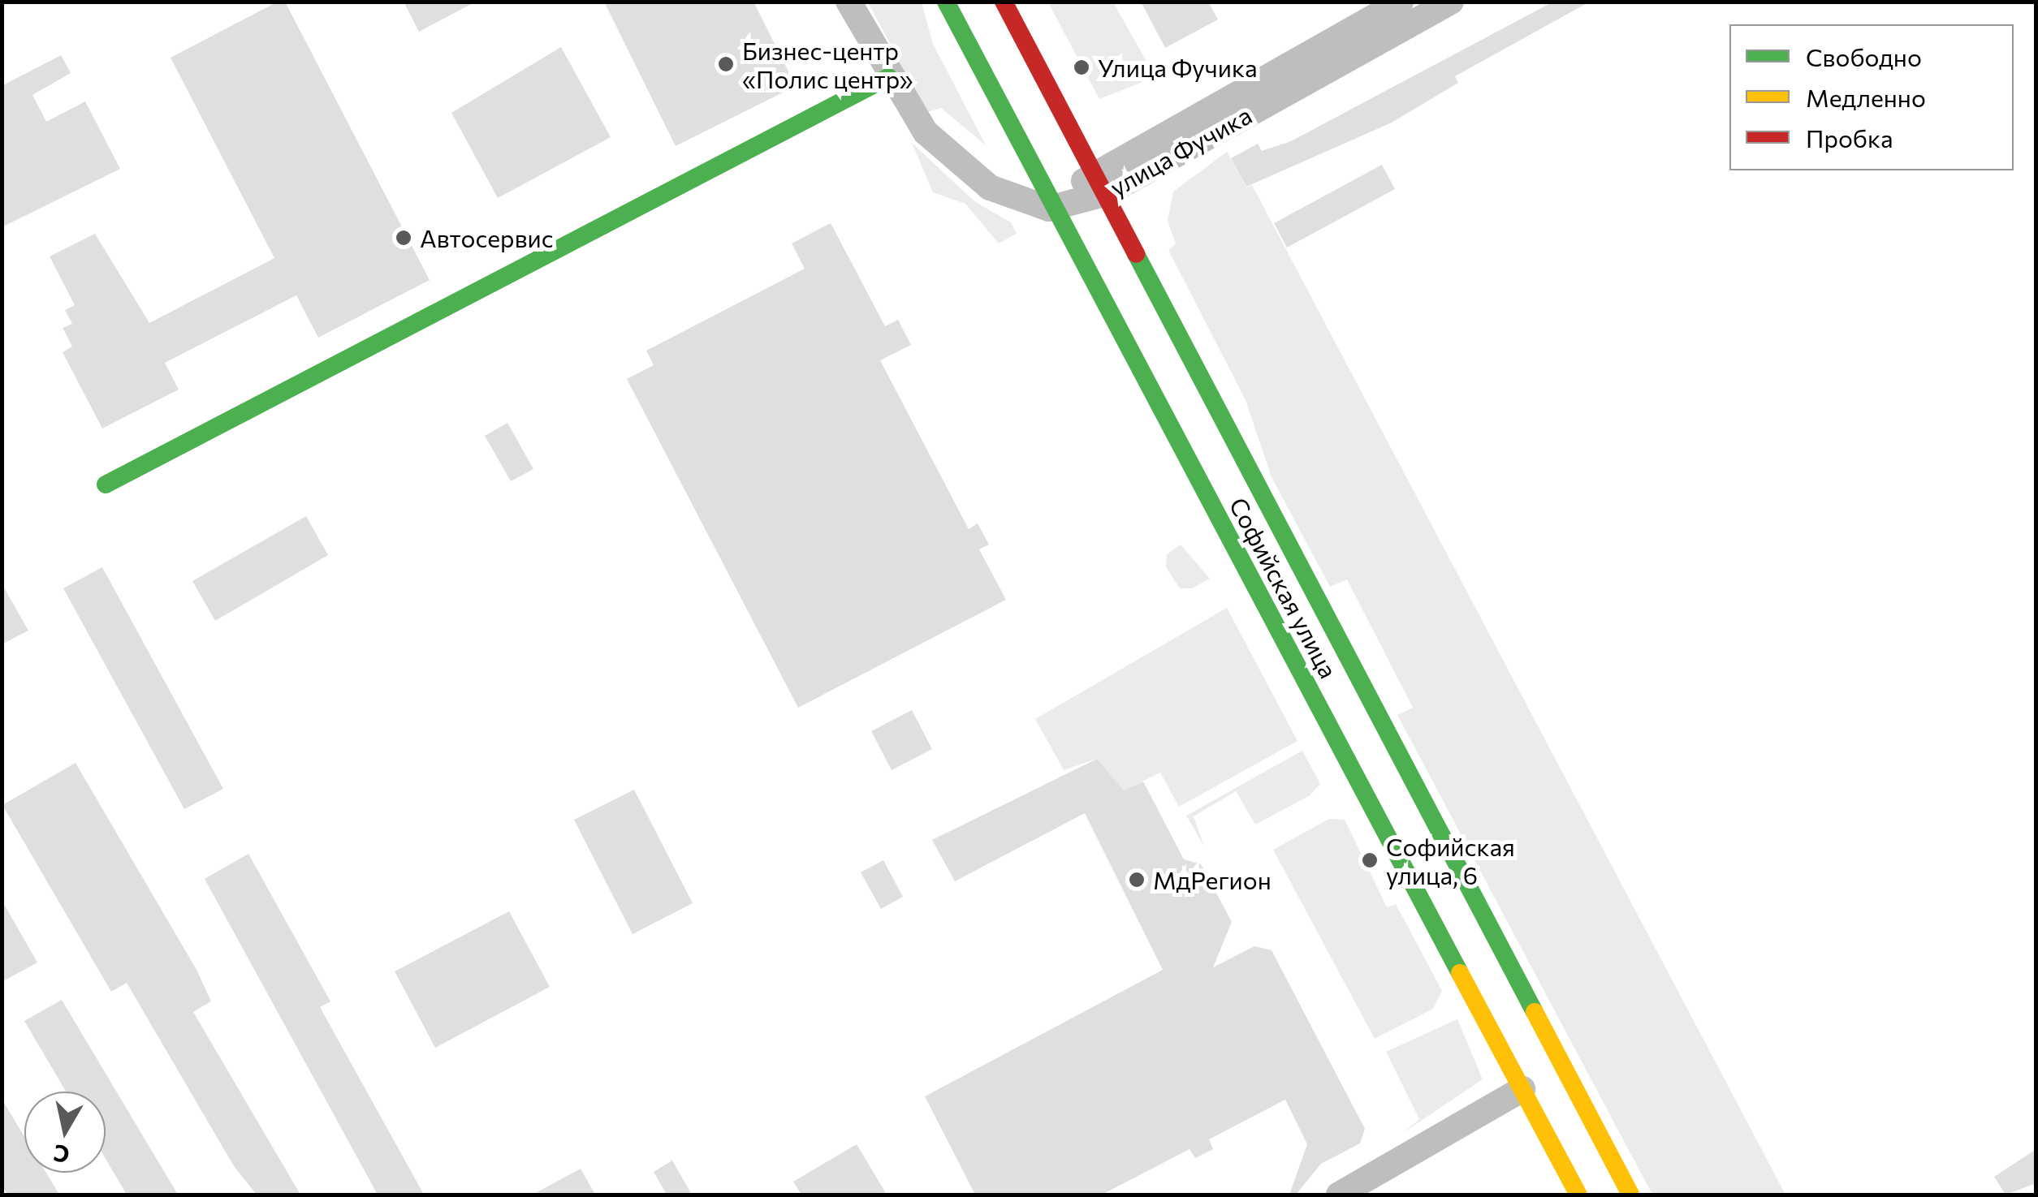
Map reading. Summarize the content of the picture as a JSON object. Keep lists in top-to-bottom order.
{
  "streets": {
    "main road": ["Софийская улица"],
    "street": ["улица Фучика"]
  },
  "crossings": [
    ["улица Фучика", "Софийская улица"]
  ],
  "places": [
    "Бизнес-центр «Полис центр»",
    "Улица Фучика",
    "Автосервис",
    "Софийская улица, 6",
    "МдРегион"
  ],
  "legend": ["Свободно", "Медленно", "Пробка"],
  "north": "bottom"
}
